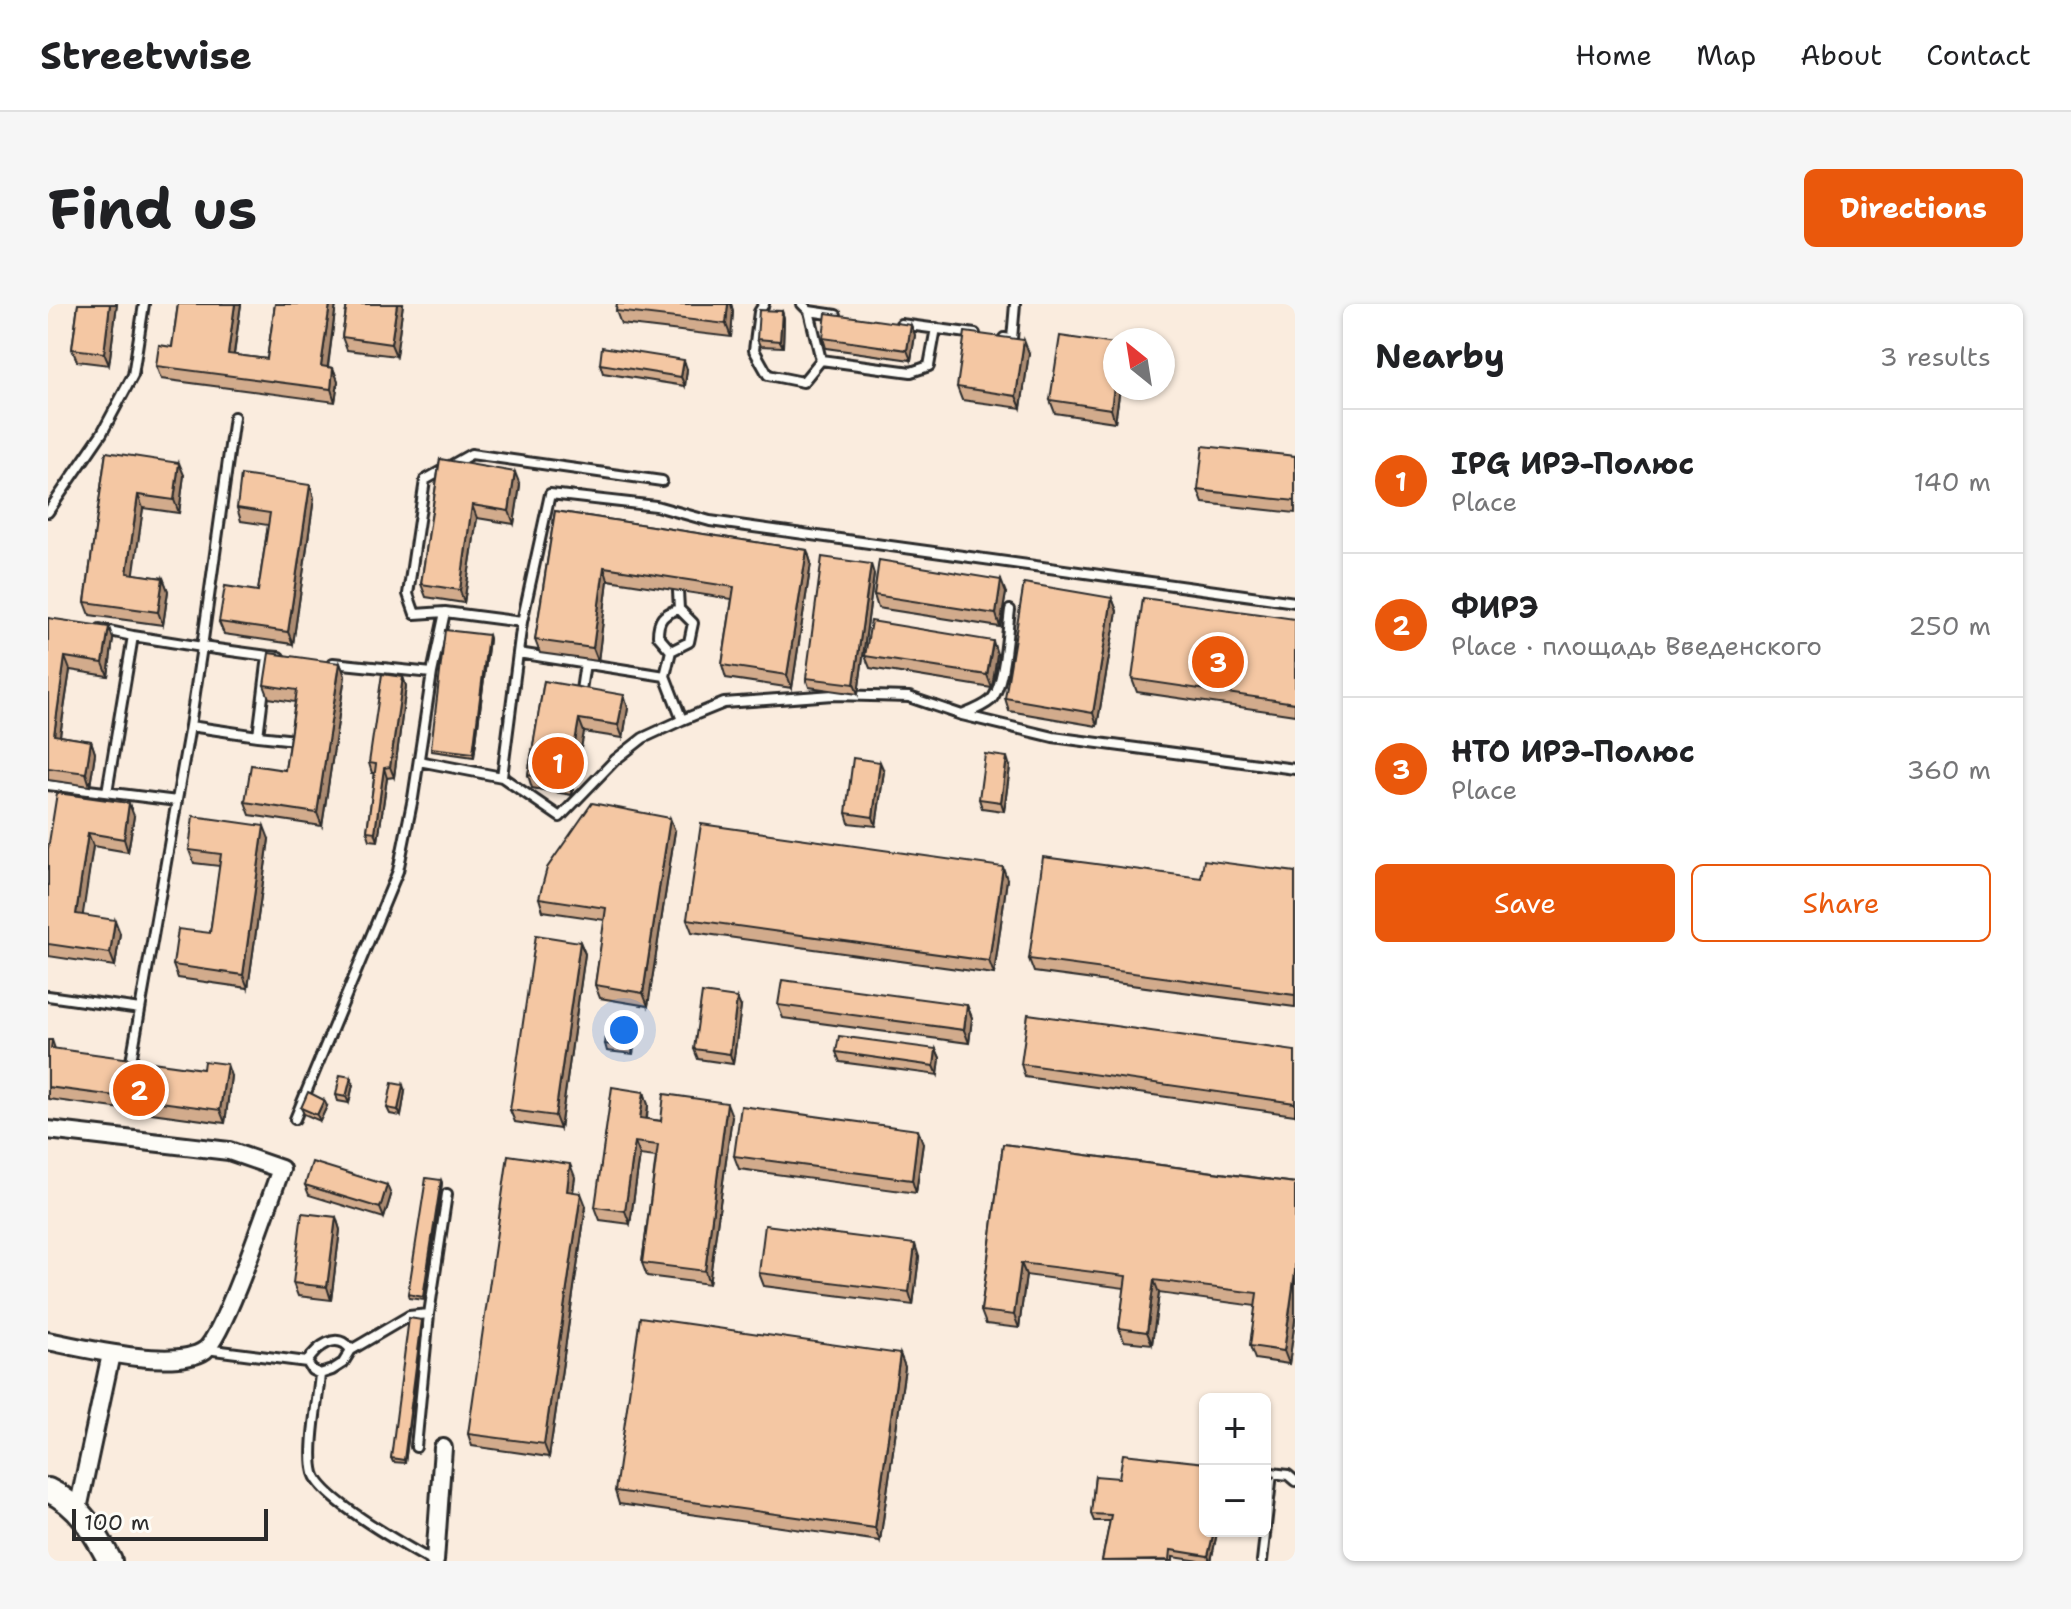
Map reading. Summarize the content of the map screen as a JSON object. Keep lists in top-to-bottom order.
{
  "scale_bar": "100 m",
  "north": "top left",
  "page": {
    "header": "Streetwise",
    "nav": [
      "Home",
      "Map",
      "About",
      "Contact"
    ],
    "buttons": [
      "Directions",
      ["Save", "Share"]
    ],
    "title": "Find us",
    "heading": ["Nearby", "3 results"],
    "list": [
      {
        "mark": "1",
        "name": "IPG ИРЭ-Полюс",
        "note": "Place",
        "value": "140 m"
      },
      {
        "mark": "2",
        "name": "ФИРЭ",
        "note": "Place · площадь Введенского",
        "value": "250 m"
      },
      {
        "mark": "3",
        "name": "НТО ИРЭ-Полюс",
        "note": "Place",
        "value": "360 m"
      }
    ],
    "pins": ["3", "1", "2"],
    "map_buttons": ["+", "−"],
    "scale": "100 m"
  }
}
